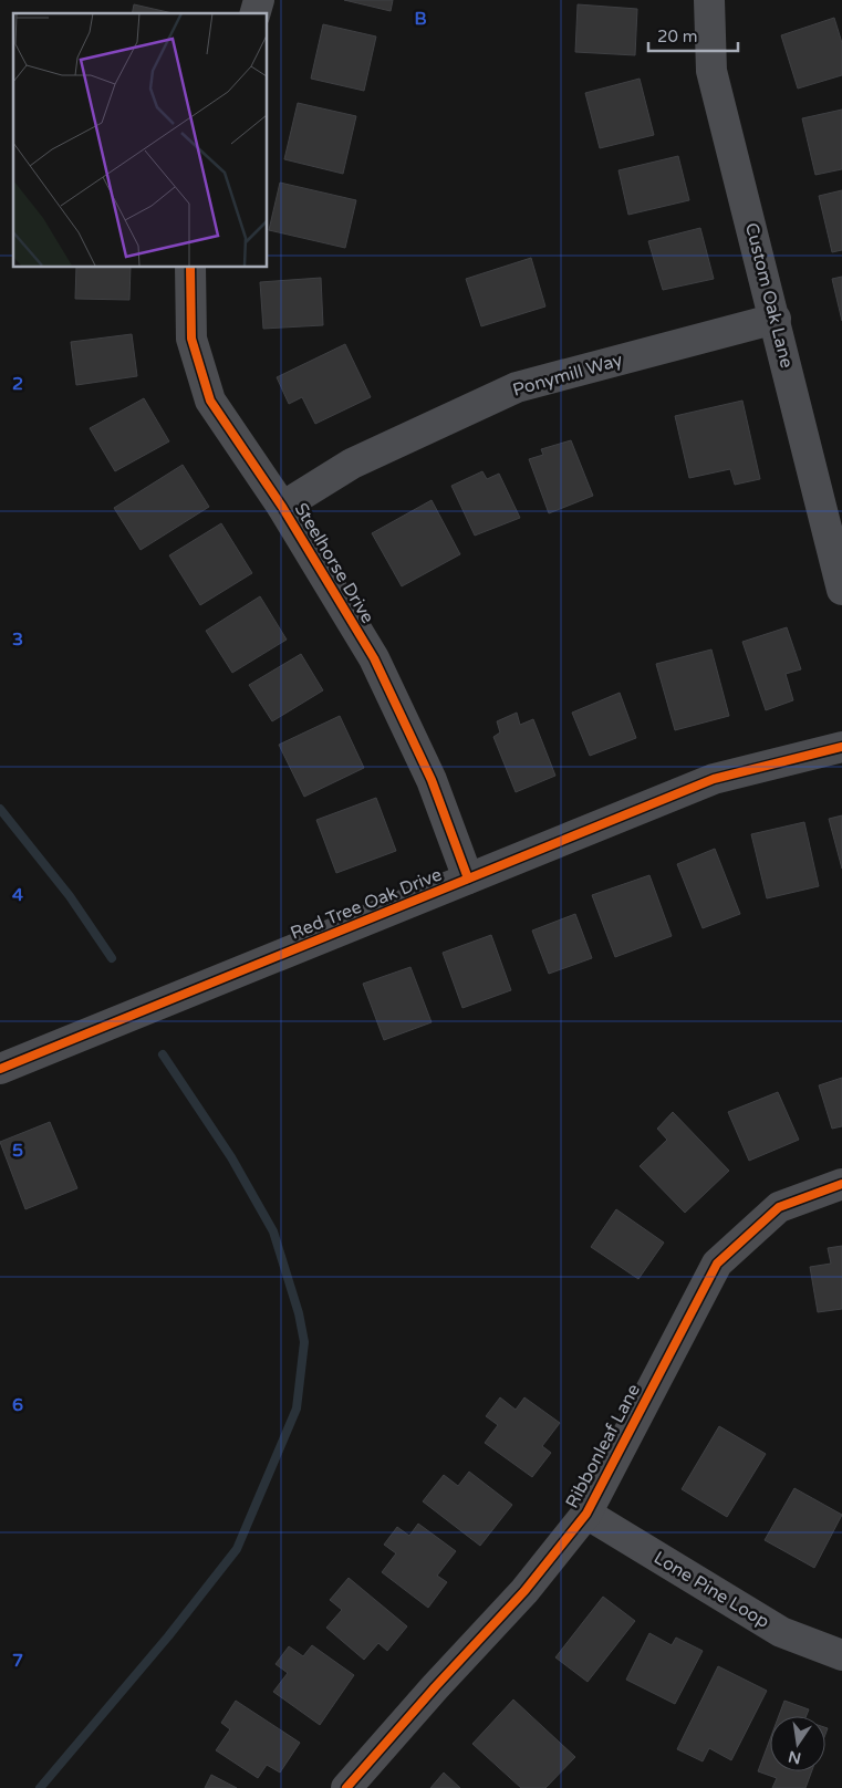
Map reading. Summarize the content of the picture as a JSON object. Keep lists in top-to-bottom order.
{
  "streets": {
    "street": [
      "Custom Oak Lane",
      "Ponymill Way",
      "Steelhorse Drive",
      "Red Tree Oak Drive",
      "Ribbonleaf Lane",
      "Lone Pine Loop"
    ]
  },
  "crossings": [
    ["Custom Oak Lane", "Ponymill Way"],
    ["Ponymill Way", "Steelhorse Drive"],
    ["Steelhorse Drive", "Red Tree Oak Drive"],
    ["Ribbonleaf Lane", "Lone Pine Loop"]
  ],
  "scale_bar": "20 m",
  "north": "bottom",
  "grid": {
    "columns": ["B"],
    "rows": [
      "2",
      "3",
      "4",
      "5",
      "6",
      "7"
    ]
  }
}
